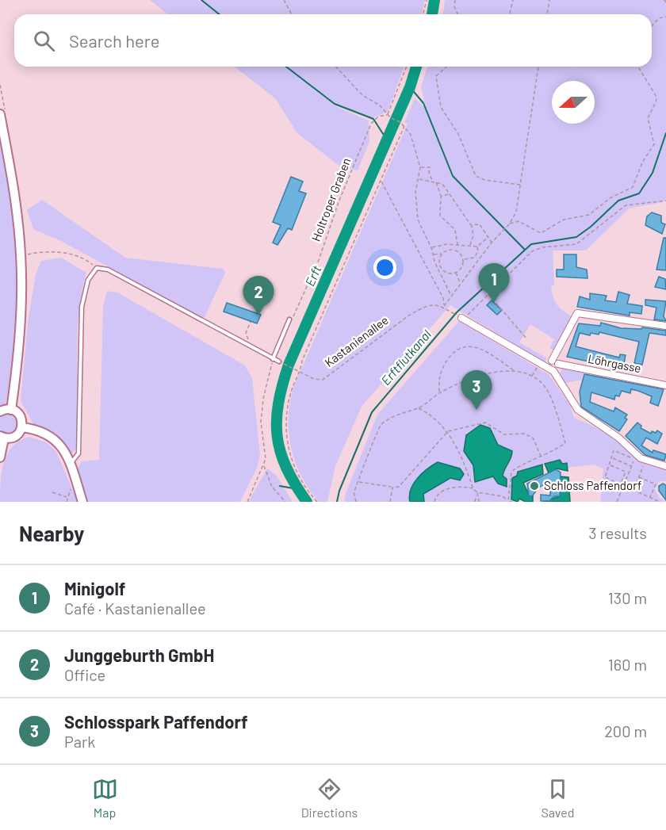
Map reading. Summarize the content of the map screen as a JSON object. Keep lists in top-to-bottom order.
{
  "streets": {
    "street": ["Löhrgasse"],
    "path": ["Holtroper Graben", "Kastanienallee"]
  },
  "water": ["Erft", "Erftflutkanal"],
  "places": ["Schloss Paffendorf"],
  "north": "left",
  "page": {
    "search": "Search here",
    "pins": ["1", "2", "3"],
    "heading": ["Nearby", "3 results"],
    "list": [
      {
        "mark": "1",
        "name": "Minigolf",
        "note": "Café · Kastanienallee",
        "value": "130 m"
      },
      {
        "mark": "2",
        "name": "Junggeburth GmbH",
        "note": "Office",
        "value": "160 m"
      },
      {
        "mark": "3",
        "name": "Schlosspark Paffendorf",
        "note": "Park",
        "value": "200 m"
      }
    ],
    "nav": ["Map", "Directions", "Saved"]
  }
}
